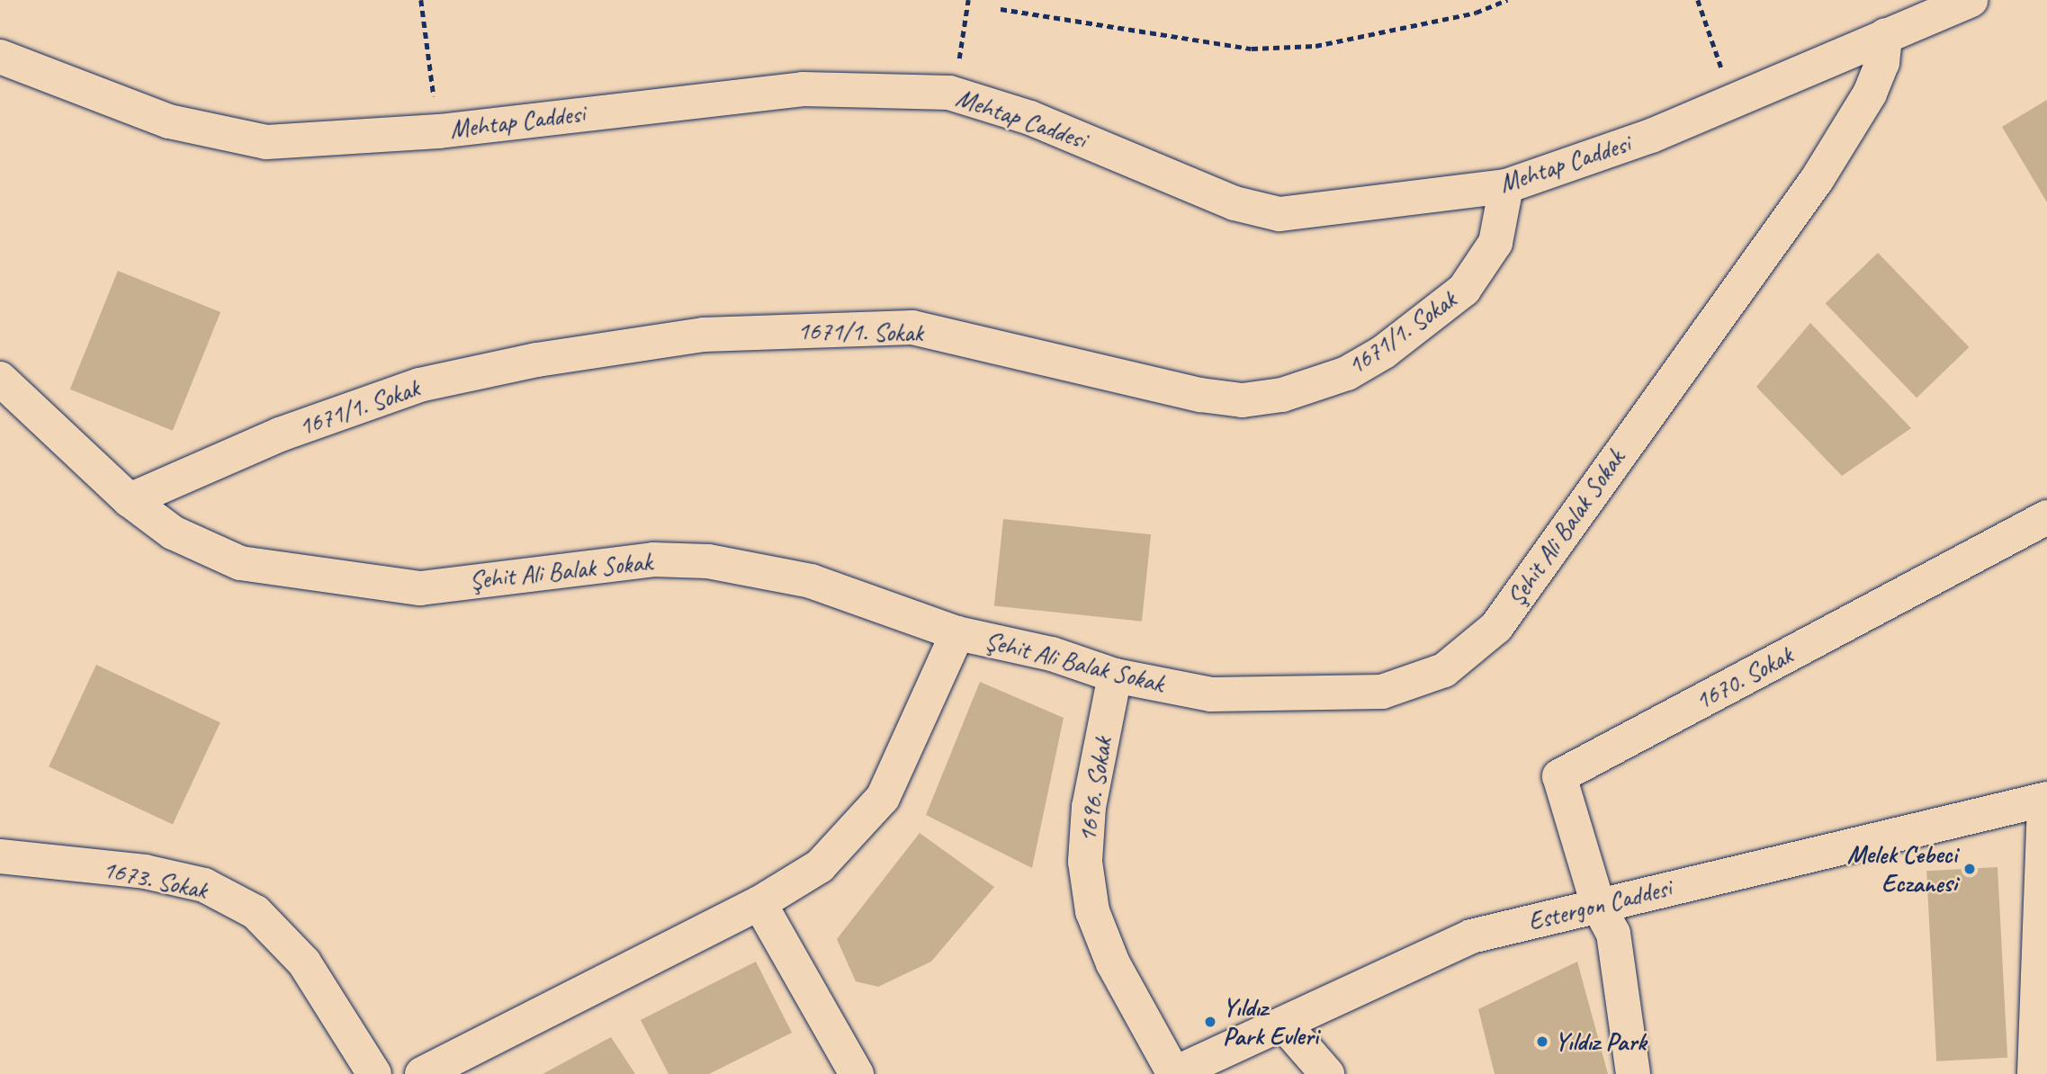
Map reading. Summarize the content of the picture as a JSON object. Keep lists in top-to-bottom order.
{
  "streets": {
    "street": [
      "Mehtap Caddesi",
      "1671/1. Sokak",
      "Şehit Ali Balak Sokak",
      "1670. Sokak",
      "1696. Sokak",
      "1673. Sokak",
      "Estergon Caddesi"
    ]
  },
  "crossings": [
    ["Mehtap Caddesi", "1671/1. Sokak"],
    ["Mehtap Caddesi", "Şehit Ali Balak Sokak"],
    ["1671/1. Sokak", "Şehit Ali Balak Sokak"],
    ["Şehit Ali Balak Sokak", "1696. Sokak"],
    ["1670. Sokak", "Estergon Caddesi"],
    ["1696. Sokak", "Estergon Caddesi"]
  ],
  "places": ["Melek Cebeci Eczanesi", "Yıldız Park Evleri", "Yıldız Park"]
}
